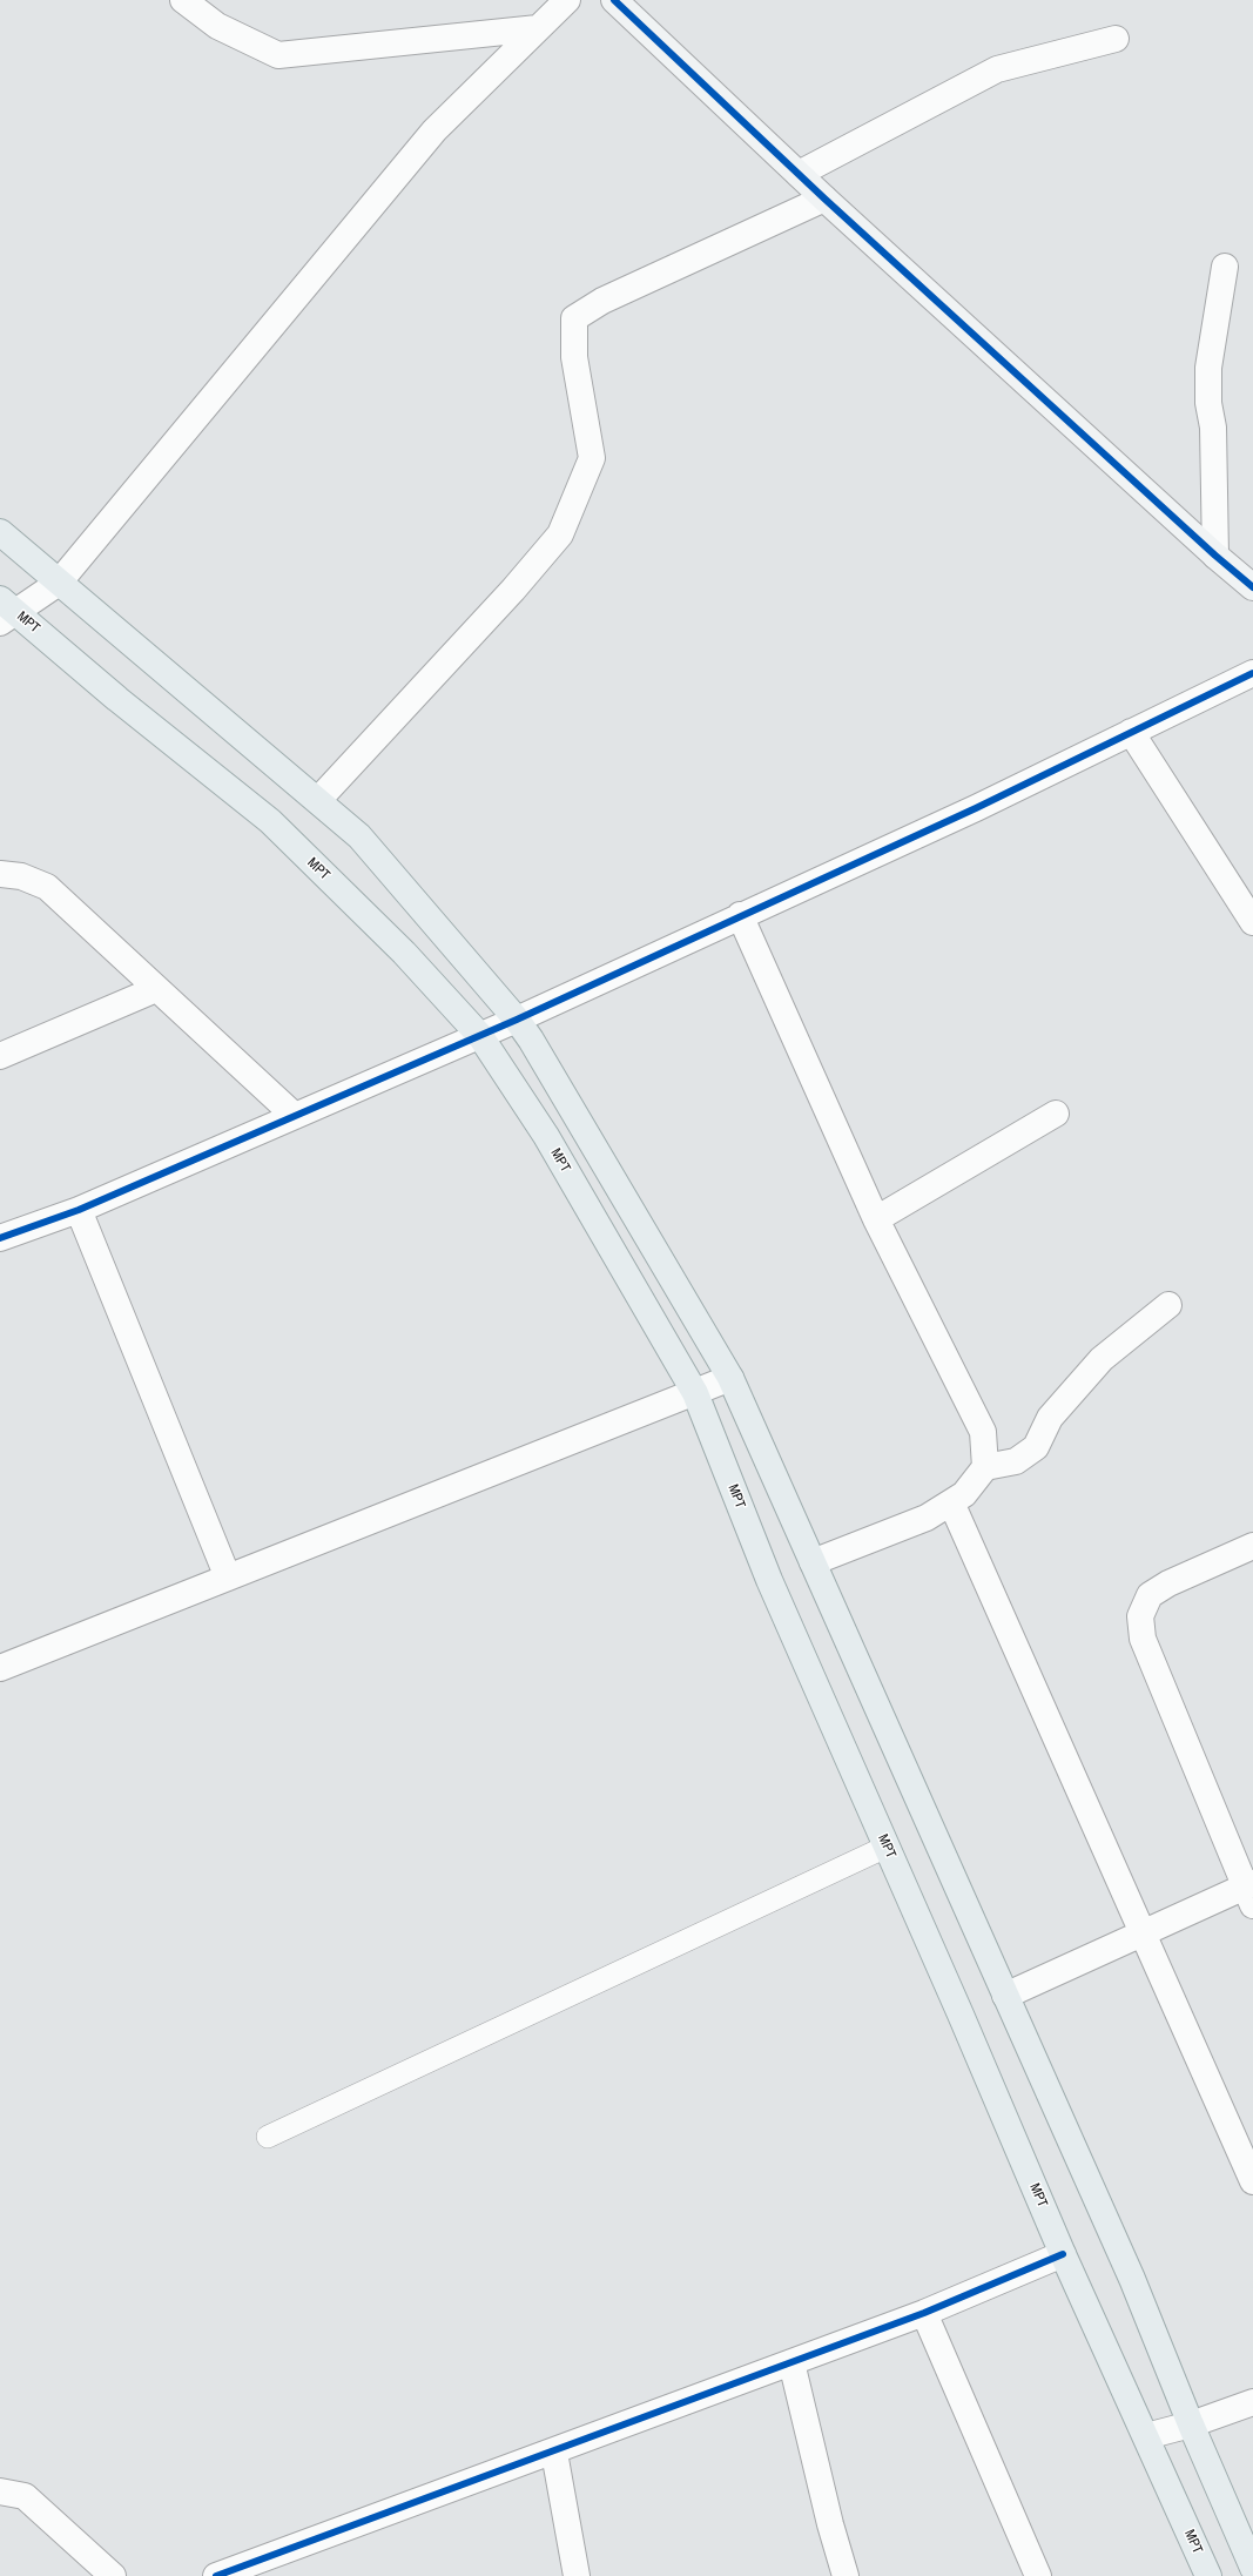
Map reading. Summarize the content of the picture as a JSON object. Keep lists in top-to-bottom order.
{
  "streets": {
    "main road": ["MPT"]
  }
}
